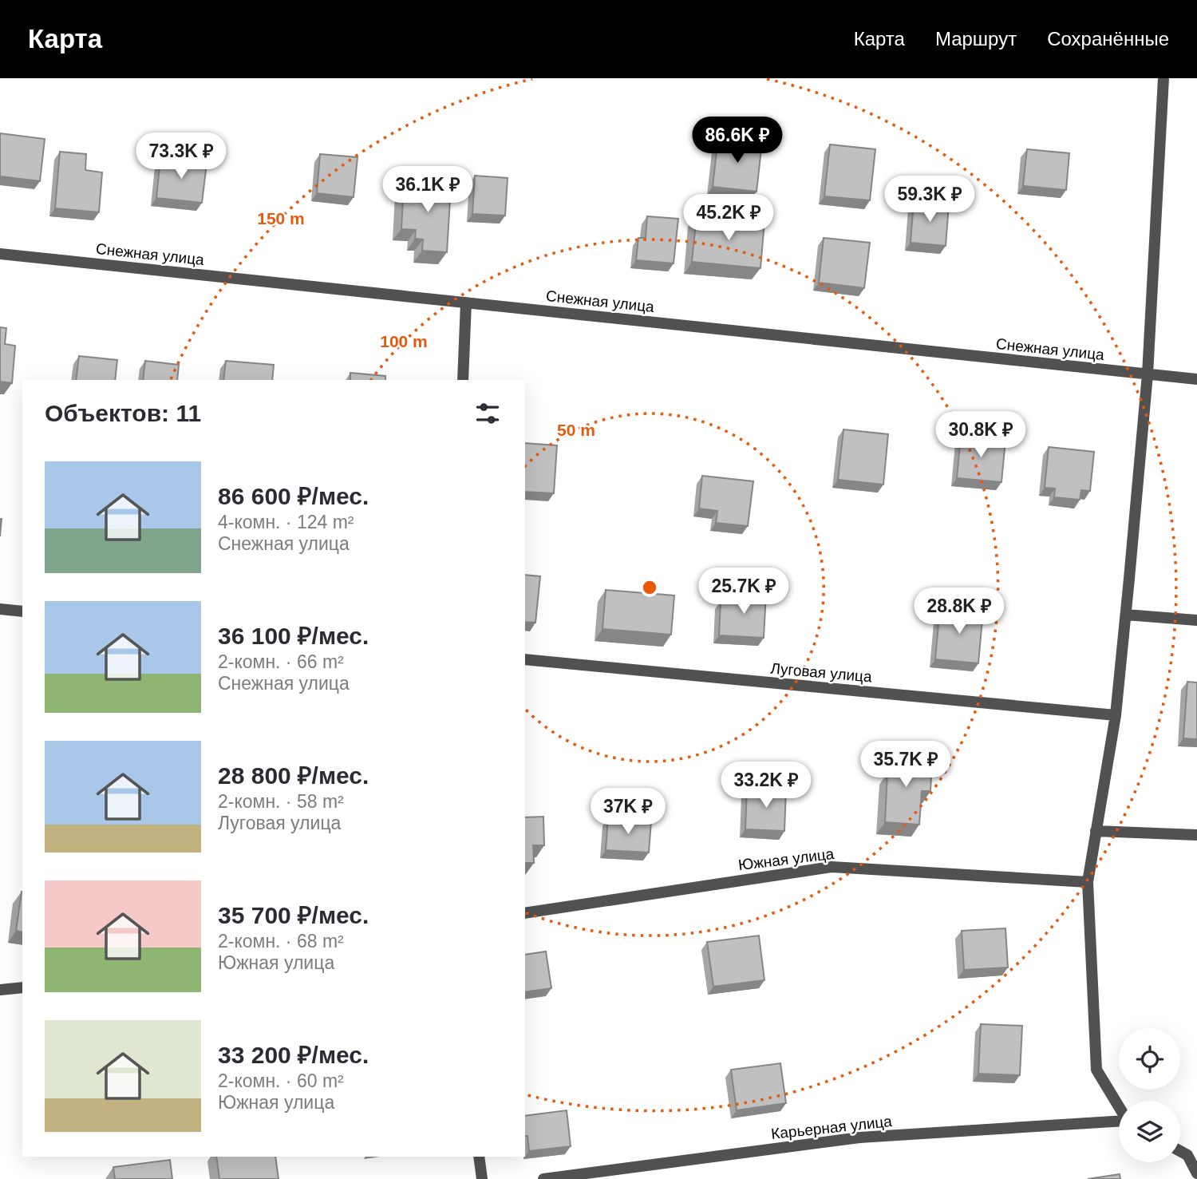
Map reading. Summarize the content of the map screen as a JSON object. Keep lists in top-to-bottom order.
{
  "streets": {
    "street": [
      "Снежная улица",
      "Луговая улица",
      "Южная улица",
      "Карьерная улица"
    ]
  },
  "page": {
    "header": "Карта",
    "nav": ["Карта", "Маршрут", "Сохранённые"],
    "price": [
      "86.6K ₽",
      "73.3K ₽",
      "36.1K ₽",
      "59.3K ₽",
      "45.2K ₽",
      "30.8K ₽",
      "25.7K ₽",
      "28.8K ₽",
      "35.7K ₽",
      "33.2K ₽",
      "37K ₽"
    ],
    "heading": "Объектов: 11",
    "list": [
      {
        "name": "86 600 ₽/мес.",
        "note": "4-комн. · 124 m² · Снежная улица"
      },
      {
        "name": "36 100 ₽/мес.",
        "note": "2-комн. · 66 m² · Снежная улица"
      },
      {
        "name": "28 800 ₽/мес.",
        "note": "2-комн. · 58 m² · Луговая улица"
      },
      {
        "name": "35 700 ₽/мес.",
        "note": "2-комн. · 68 m² · Южная улица"
      },
      {
        "name": "33 200 ₽/мес.",
        "note": "2-комн. · 60 m² · Южная улица"
      }
    ]
  },
  "rings": ["150 m", "100 m", "50 m"]
}
